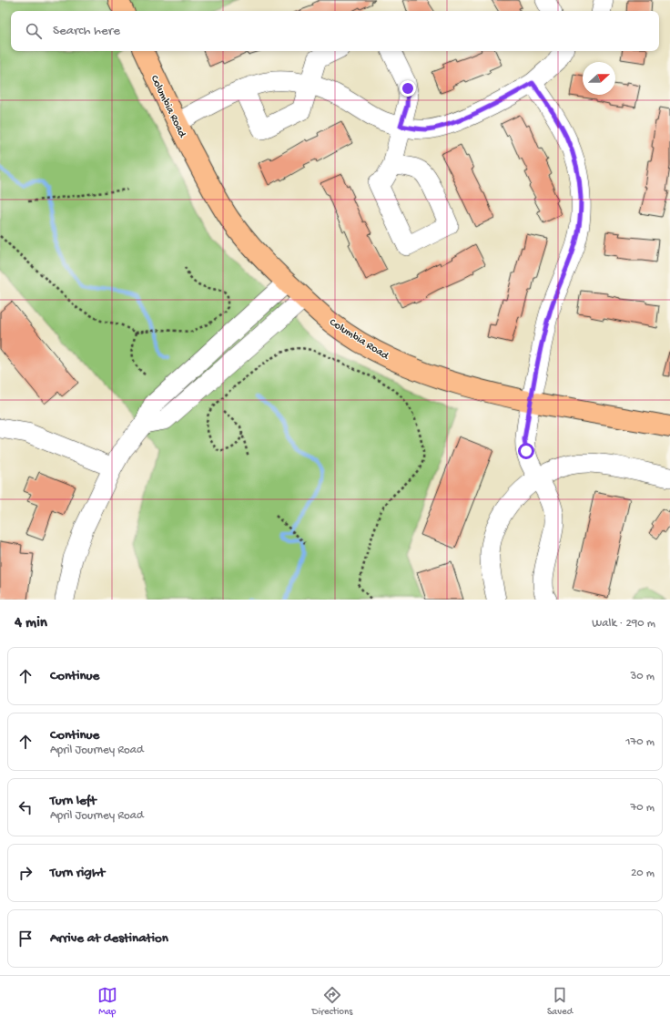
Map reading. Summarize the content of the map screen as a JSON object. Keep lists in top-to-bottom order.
{
  "streets": {
    "main road": ["Columbia Road"]
  },
  "north": "right",
  "page": {
    "search": "Search here",
    "heading": ["4 min", "Walk · 290 m"],
    "list": [
      ["Continue", "30 m"],
      ["Continue", "April Journey Road", "170 m"],
      ["Turn left", "April Journey Road", "70 m"],
      ["Turn right", "20 m"],
      "Arrive at destination"
    ],
    "nav": ["Map", "Directions", "Saved"]
  }
}
